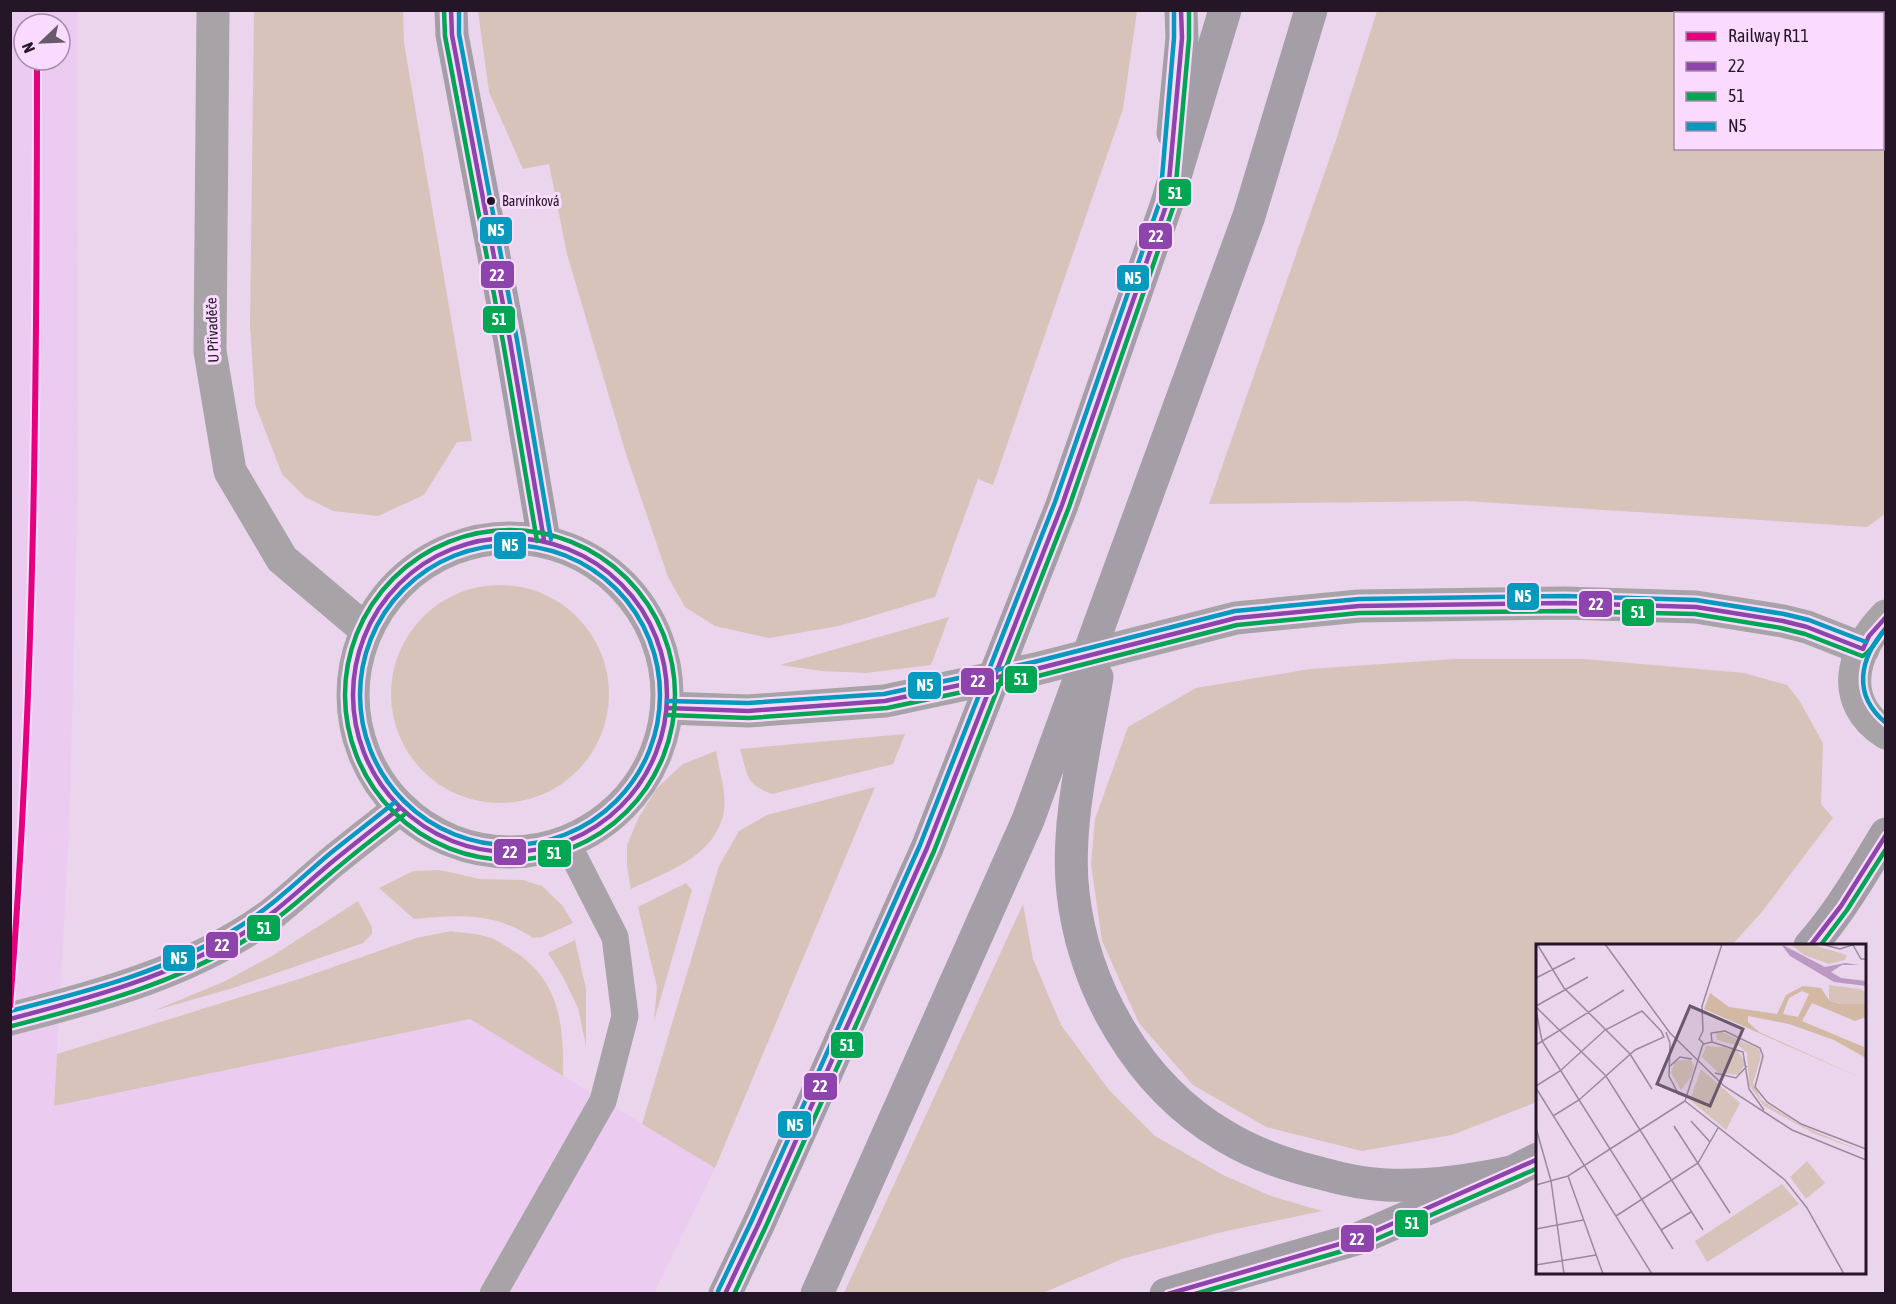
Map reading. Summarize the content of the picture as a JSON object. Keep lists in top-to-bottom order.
{
  "streets": {
    "street": ["U Přivaděče"]
  },
  "places": ["Barvínková"],
  "lines": [
    "transit line 22",
    "transit line 51",
    "transit line N5",
    "rail line R11"
  ],
  "legend": [
    "Railway R11",
    "22",
    "51",
    "N5"
  ],
  "north": "bottom left"
}
